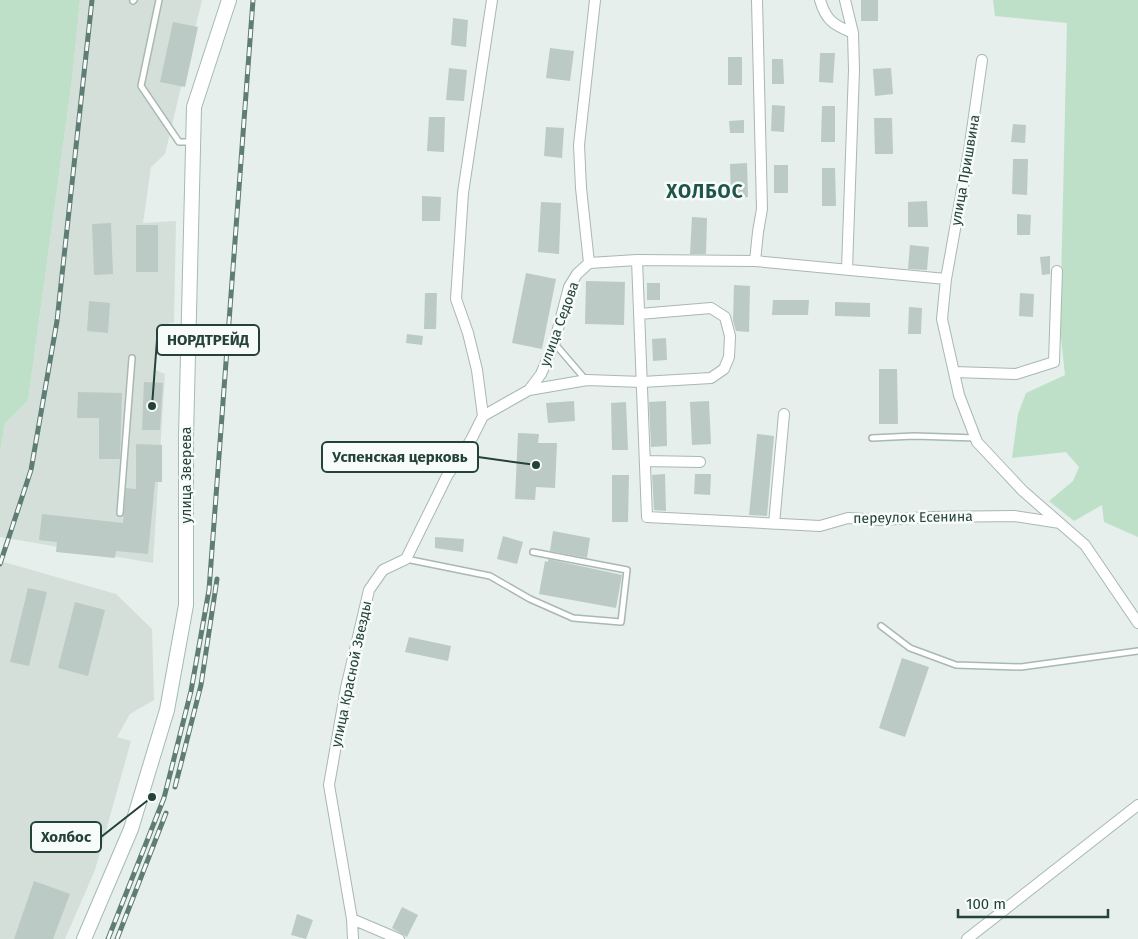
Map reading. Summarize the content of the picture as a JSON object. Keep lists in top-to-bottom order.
{
  "streets": {
    "main road": ["улица Зверева"],
    "street": [
      "улица Пришвина",
      "улица Седова",
      "переулок Есенина",
      "улица Красной Звезды"
    ]
  },
  "crossings": [
    ["улица Пришвина", "переулок Есенина"]
  ],
  "districts": ["ХОЛБОС"],
  "places": ["НОРДТРЕЙД", "Успенская церковь", "Холбос"],
  "scale_bar": "100 m"
}
